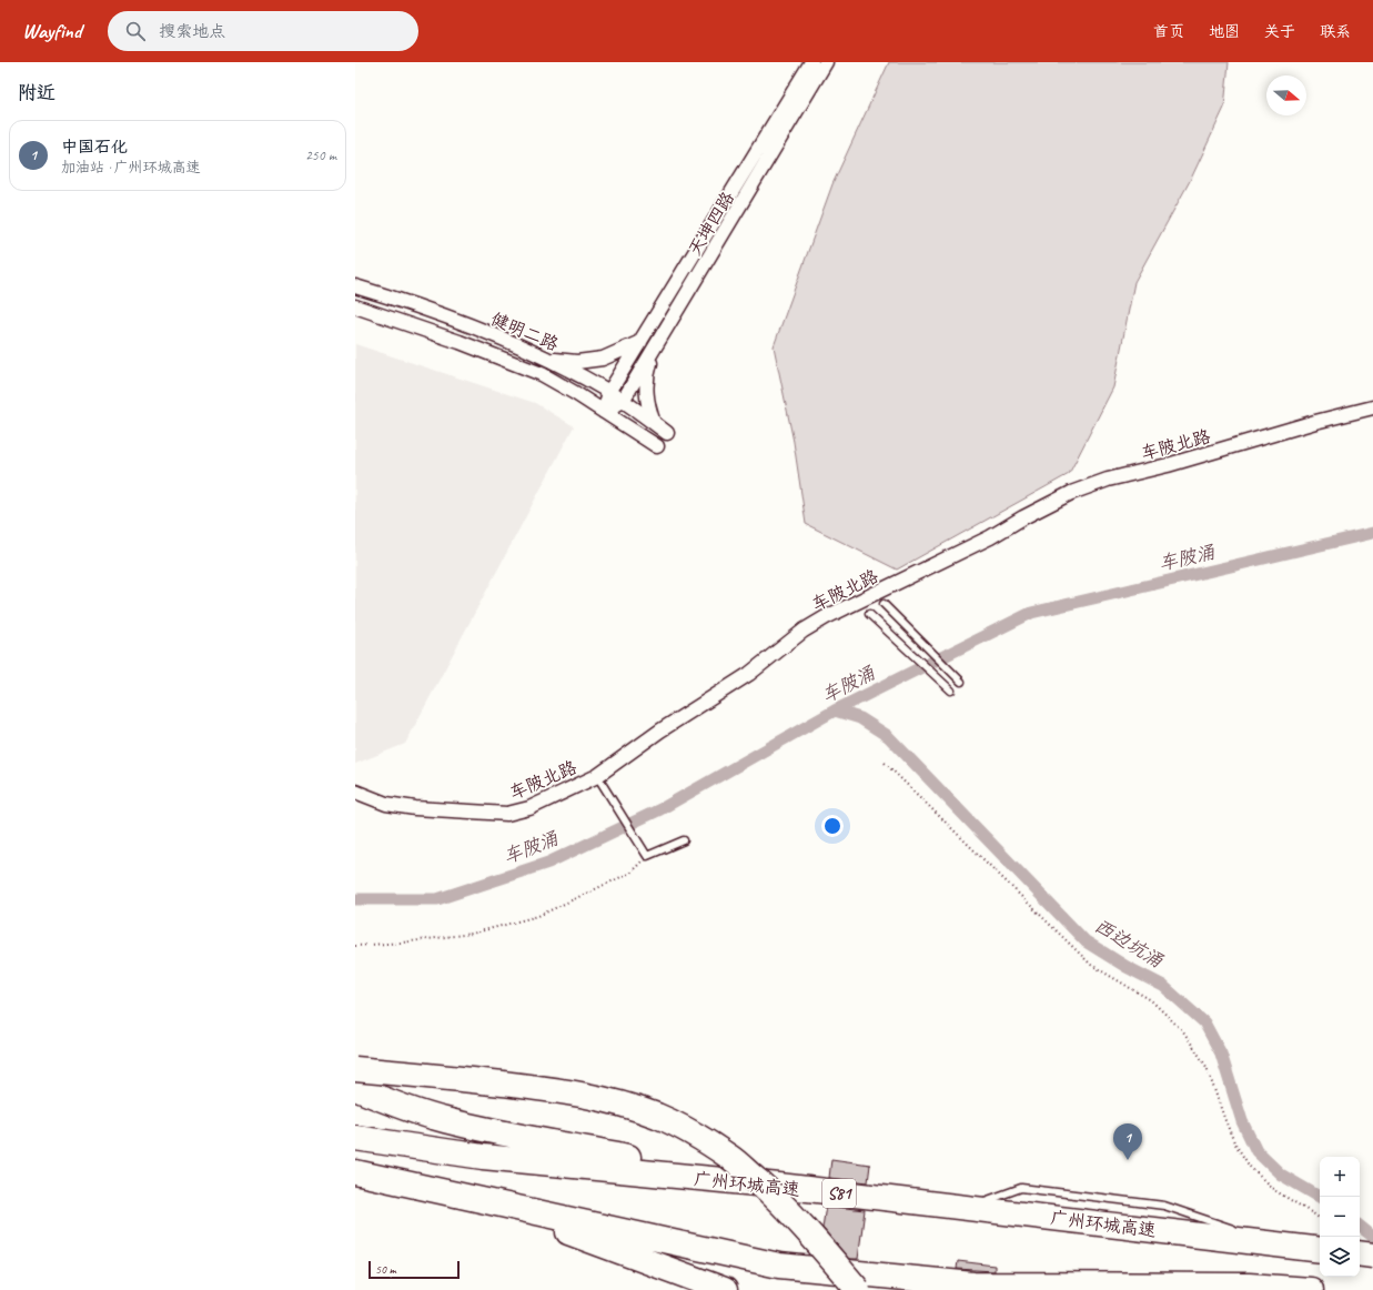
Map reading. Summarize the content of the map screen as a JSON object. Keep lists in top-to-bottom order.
{
  "streets": {
    "highway": ["广州环城高速", "S81"],
    "street": ["天坤四路", "健明二路", "车陂北路"]
  },
  "crossings": [
    ["天坤四路", "健明二路"]
  ],
  "water": ["车陂涌", "西边坑涌"],
  "scale_bar": "50 m",
  "north": "right",
  "page": {
    "header": "Wayfind",
    "search": "搜索地点",
    "nav": [
      "首页",
      "地图",
      "关于",
      "联系"
    ],
    "heading": "附近",
    "list": [
      {
        "mark": "1",
        "name": "中国石化",
        "note": "加油站 · 广州环城高速",
        "value": "250 m"
      }
    ],
    "pins": "1",
    "map_buttons": ["+", "−"],
    "scale": "50 m"
  }
}
